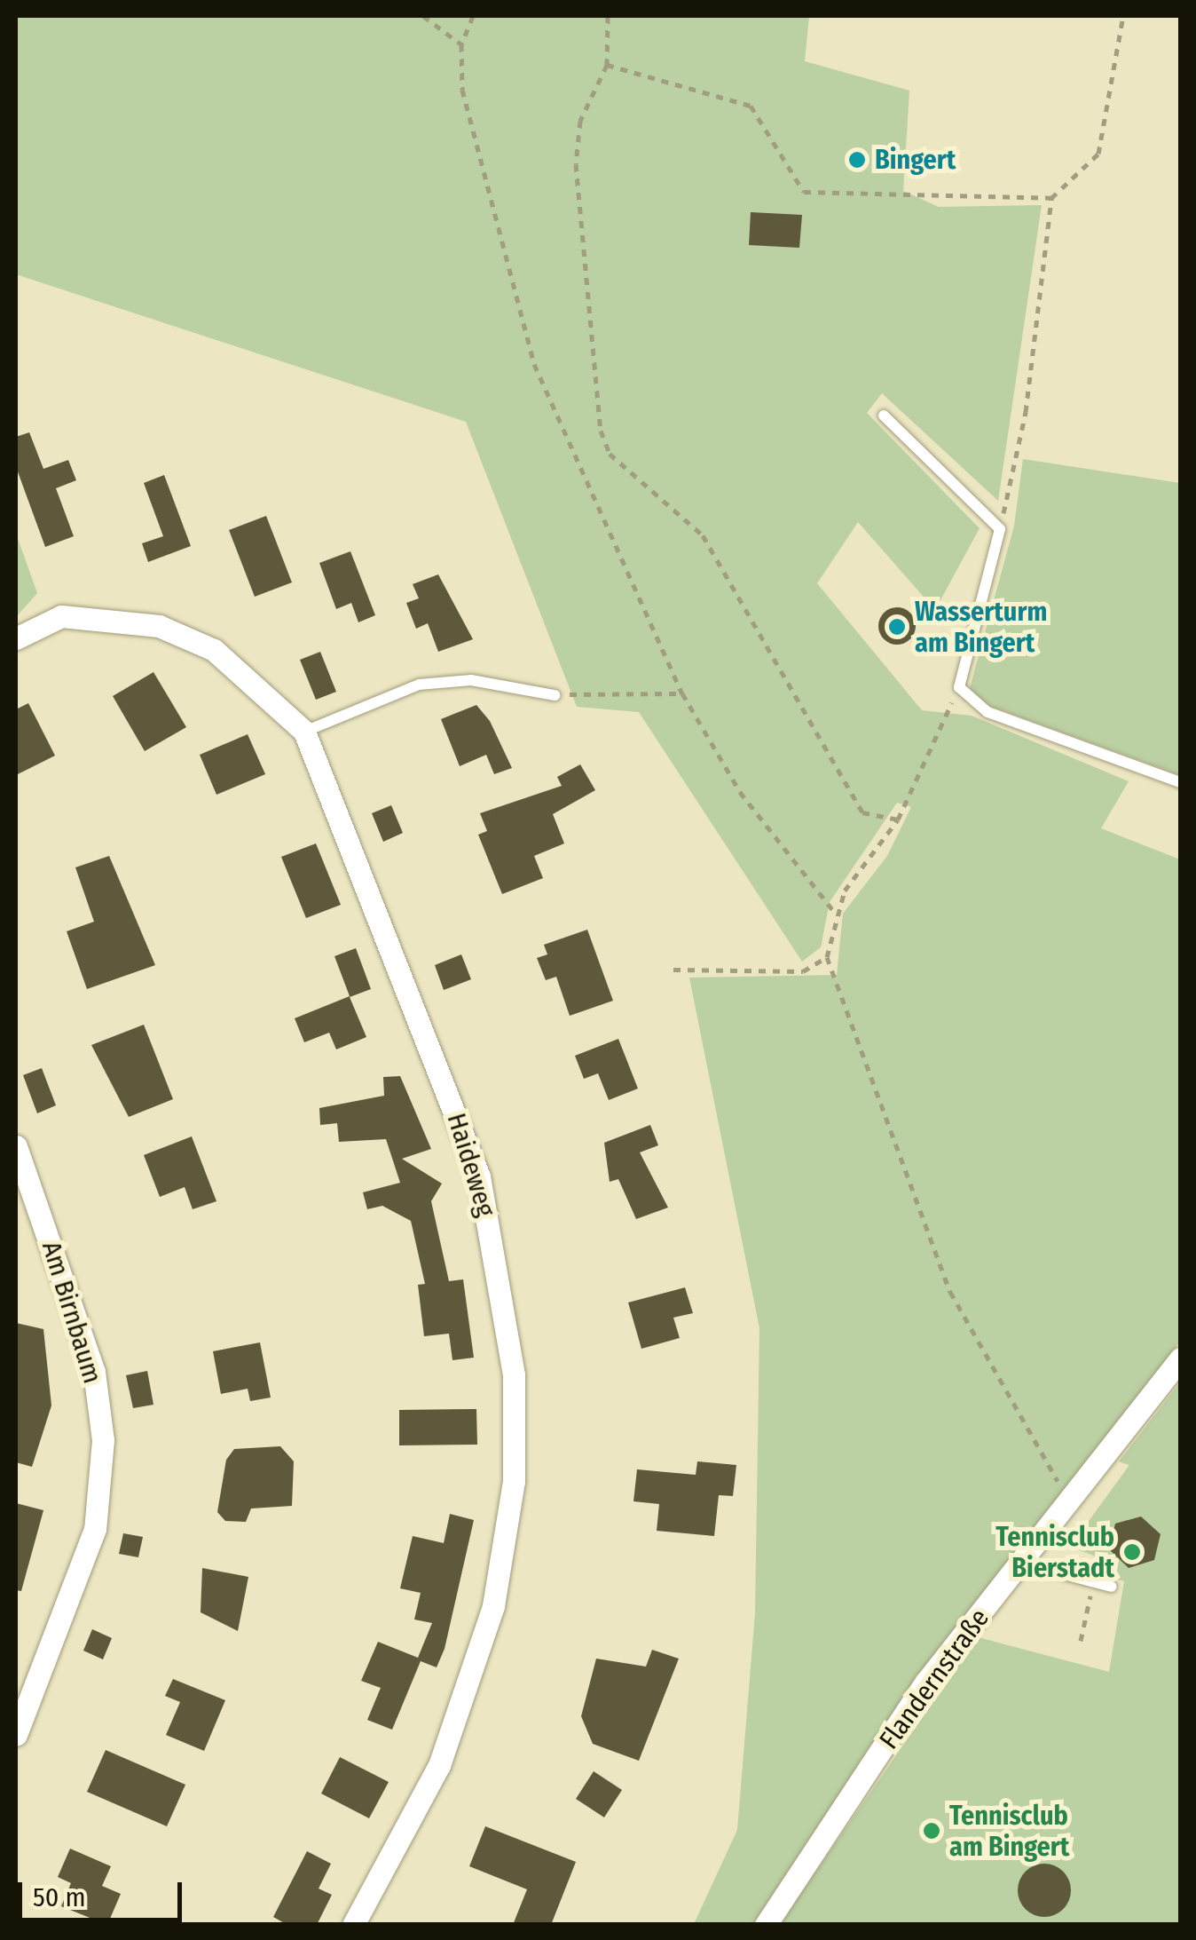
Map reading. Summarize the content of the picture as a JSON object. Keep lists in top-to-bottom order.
{
  "streets": {
    "street": ["Haideweg", "Am Birnbaum", "Flandernstraße"]
  },
  "places": [
    "Bingert",
    "Wasserturm am Bingert",
    "Tennisclub Bierstadt",
    "Tennisclub am Bingert"
  ],
  "scale_bar": "50 m"
}
